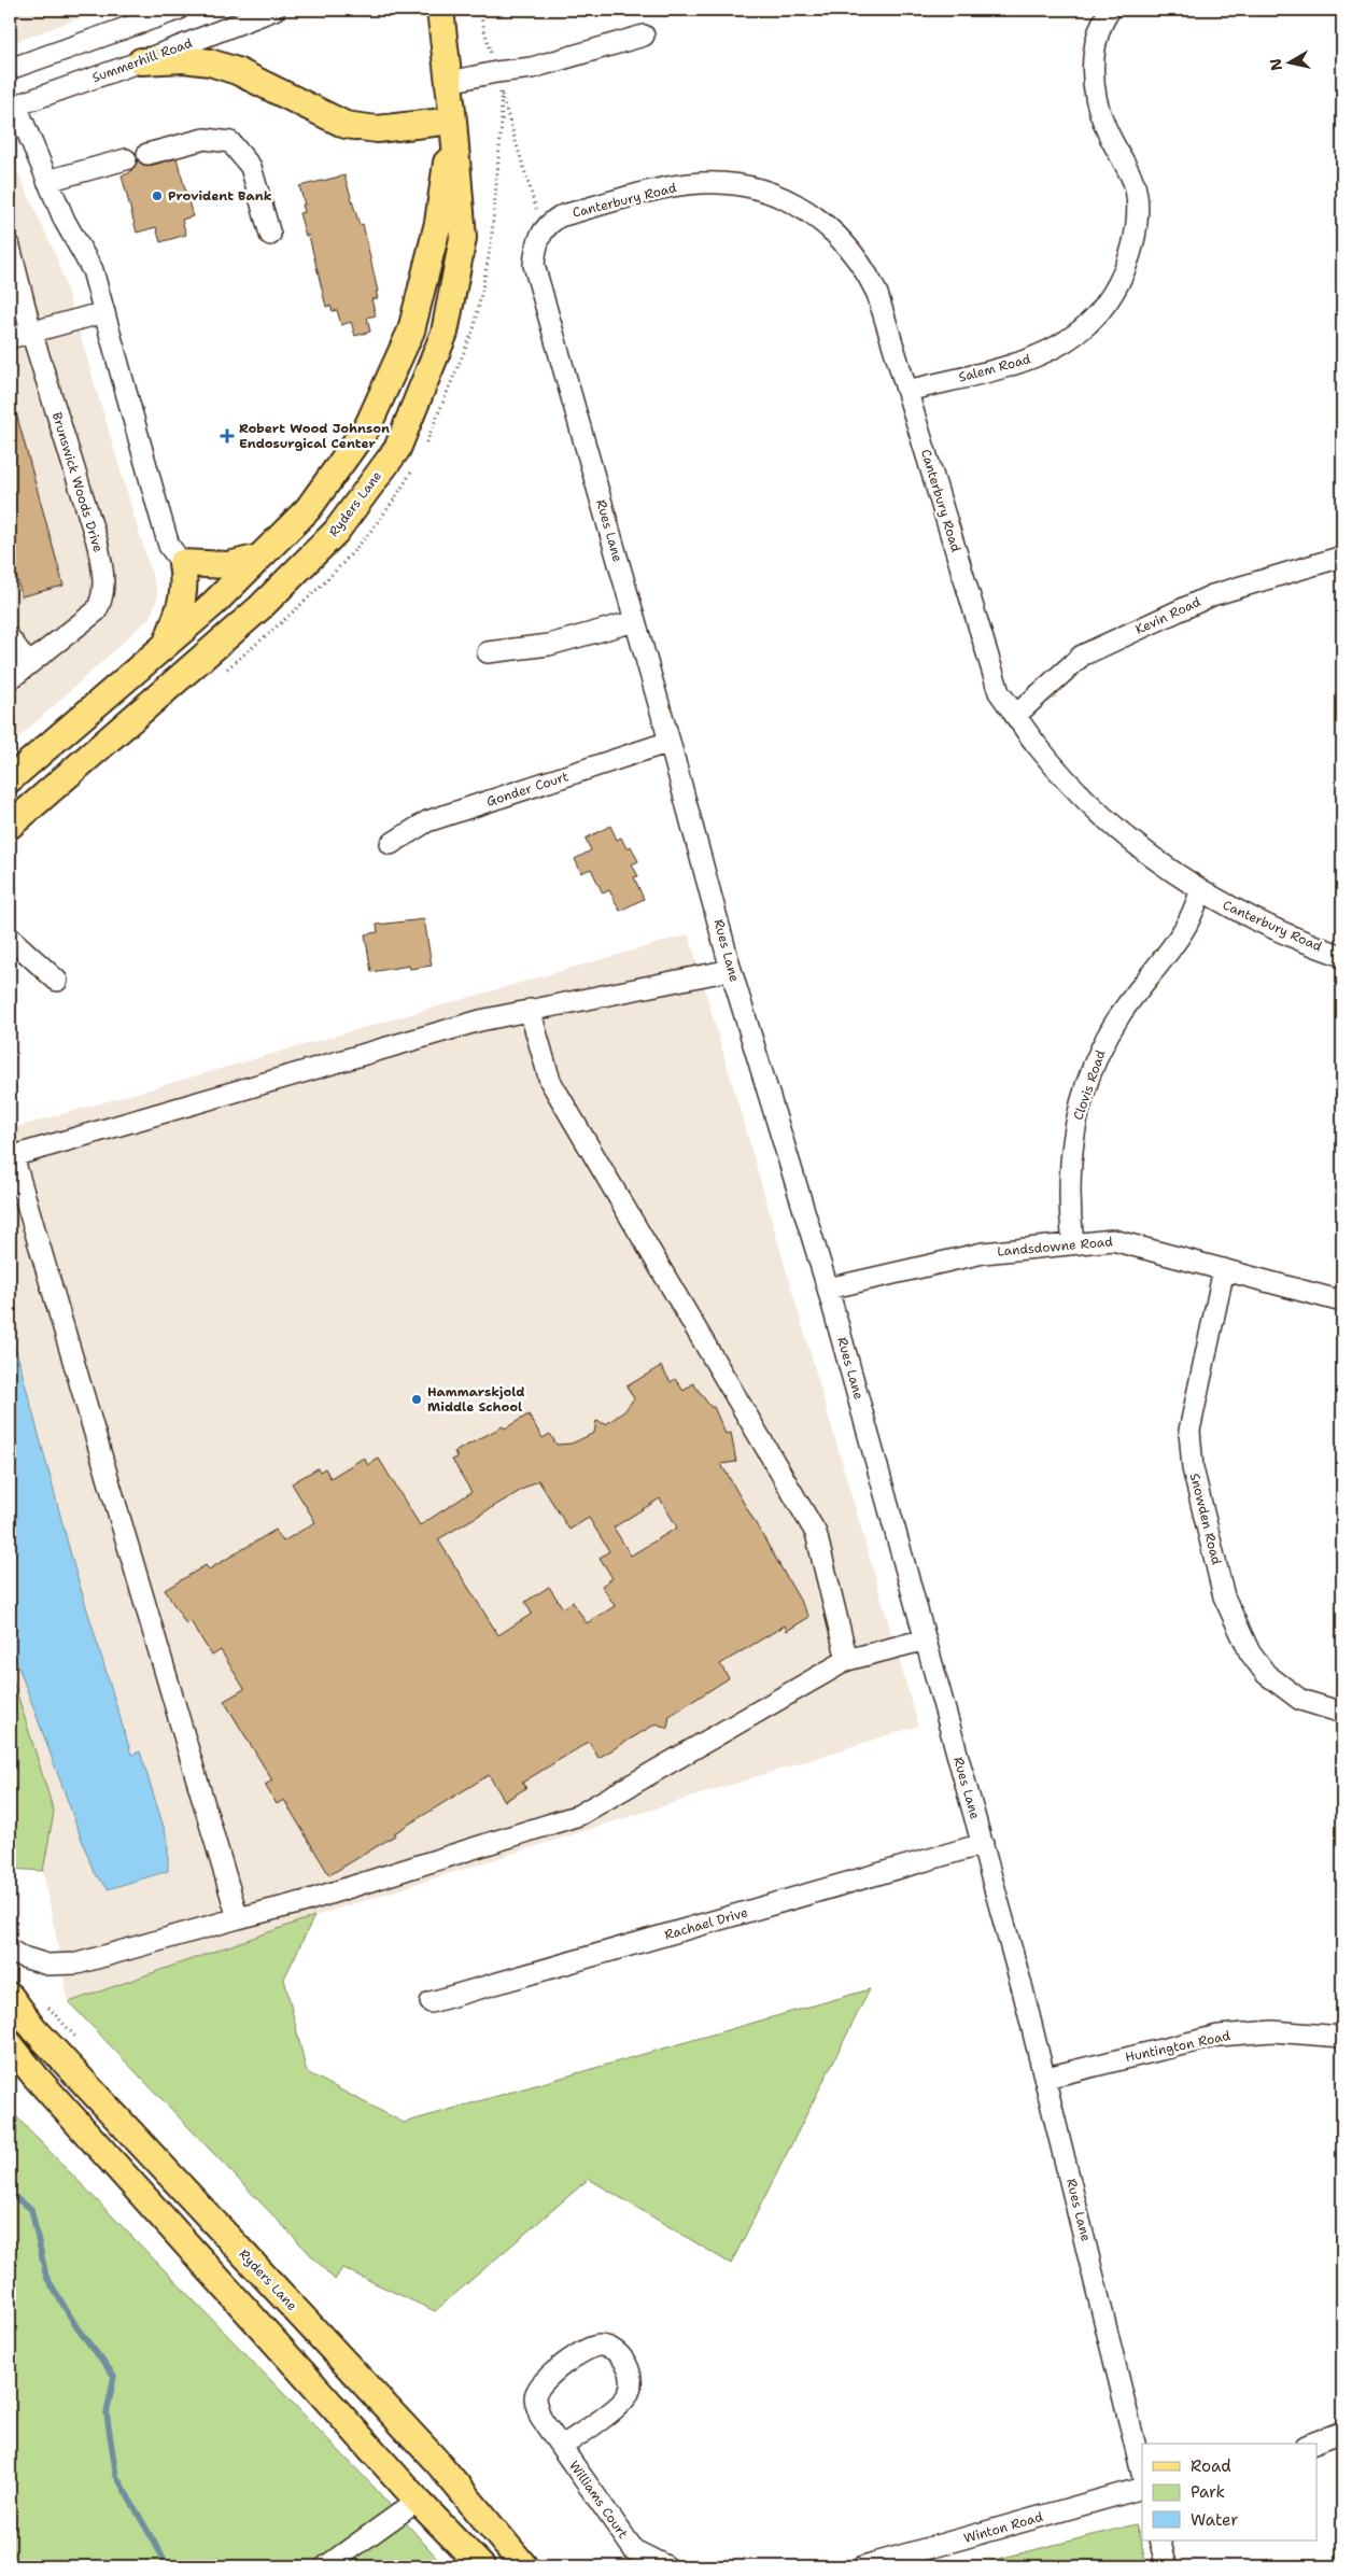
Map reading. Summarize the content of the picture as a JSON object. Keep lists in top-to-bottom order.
{
  "streets": {
    "main road": ["Ryders Lane"],
    "street": [
      "Summerhill Road",
      "Canterbury Road",
      "Salem Road",
      "Brunswick Woods Drive",
      "Rues Lane",
      "Kevin Road",
      "Gonder Court",
      "Clovis Road",
      "Landsdowne Road",
      "Snowden Road",
      "Rachael Drive",
      "Huntington Road",
      "Williams Court",
      "Winton Road"
    ]
  },
  "crossings": [
    ["Canterbury Road", "Salem Road"],
    ["Canterbury Road", "Rues Lane"],
    ["Canterbury Road", "Kevin Road"],
    ["Canterbury Road", "Clovis Road"],
    ["Rues Lane", "Gonder Court"],
    ["Rues Lane", "Landsdowne Road"],
    ["Rues Lane", "Rachael Drive"],
    ["Rues Lane", "Huntington Road"],
    ["Clovis Road", "Landsdowne Road"],
    ["Landsdowne Road", "Snowden Road"]
  ],
  "places": {
    "other": ["Provident Bank", "Hammarskjold Middle School"],
    "health": ["Robert Wood Johnson Endosurgical Center"]
  },
  "legend": ["Road", "Park", "Water"],
  "north": "left"
}
